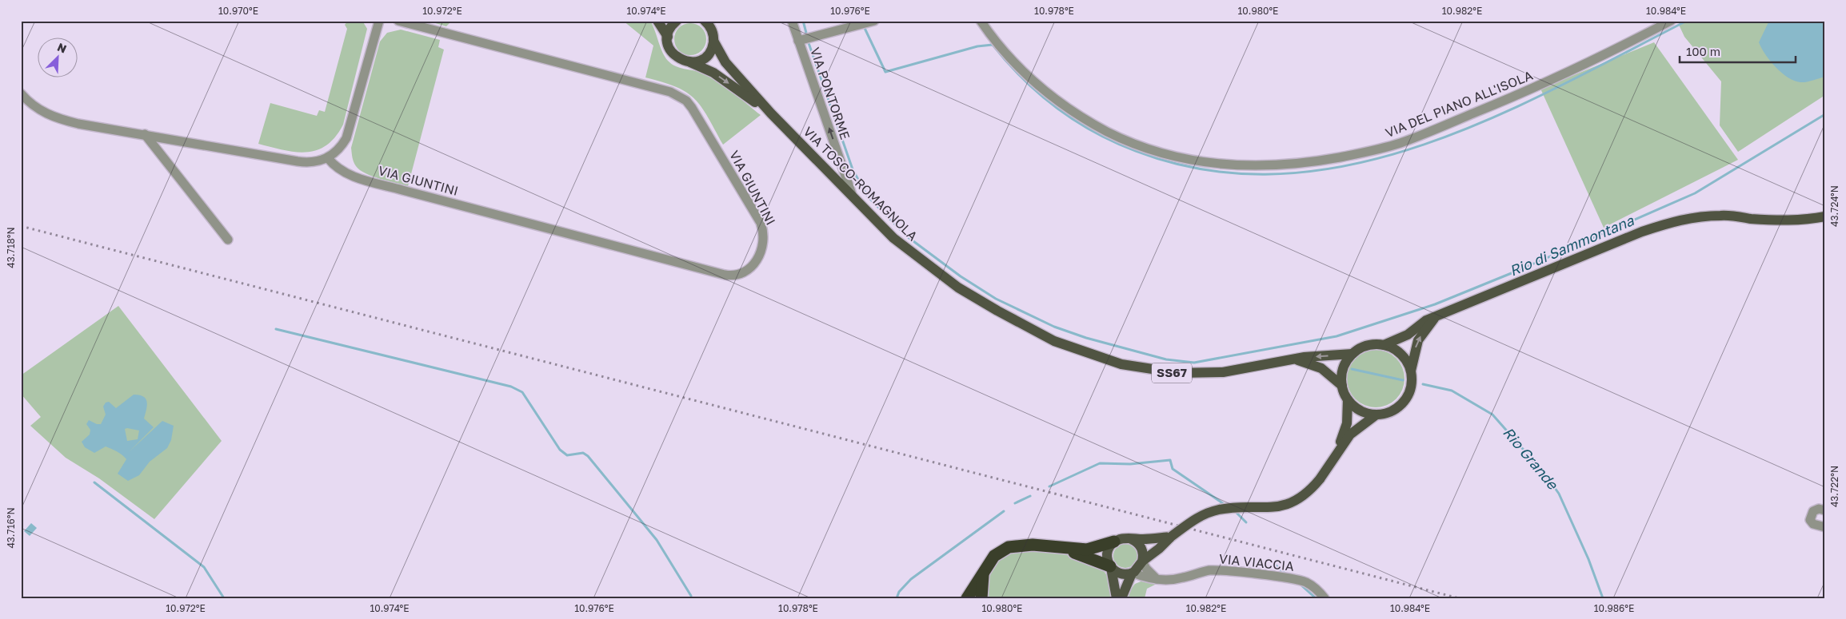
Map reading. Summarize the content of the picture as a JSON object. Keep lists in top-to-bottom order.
{
  "streets": {
    "main road": ["VIA TOSCO-ROMAGNOLA", "SS67"],
    "street": [
      "VIA PONTORME",
      "VIA DEL PIANO ALL'ISOLA",
      "VIA GIUNTINI",
      "VIA VIACCIA"
    ]
  },
  "crossings": [
    ["VIA PONTORME", "VIA TOSCO-ROMAGNOLA"],
    ["VIA TOSCO-ROMAGNOLA", "SS67"]
  ],
  "one_way": ["VIA PONTORME"],
  "water": ["Rio di Sammontana", "Rio Grande"],
  "scale_bar": "100 m",
  "north": "top right",
  "coordinates": [
    "10.970°E",
    "10.972°E",
    "10.974°E",
    "10.976°E",
    "10.978°E",
    "10.980°E",
    "10.982°E",
    "10.984°E",
    "43.724°N",
    "43.718°N",
    "43.722°N",
    "43.716°N",
    "10.986°E"
  ]
}
